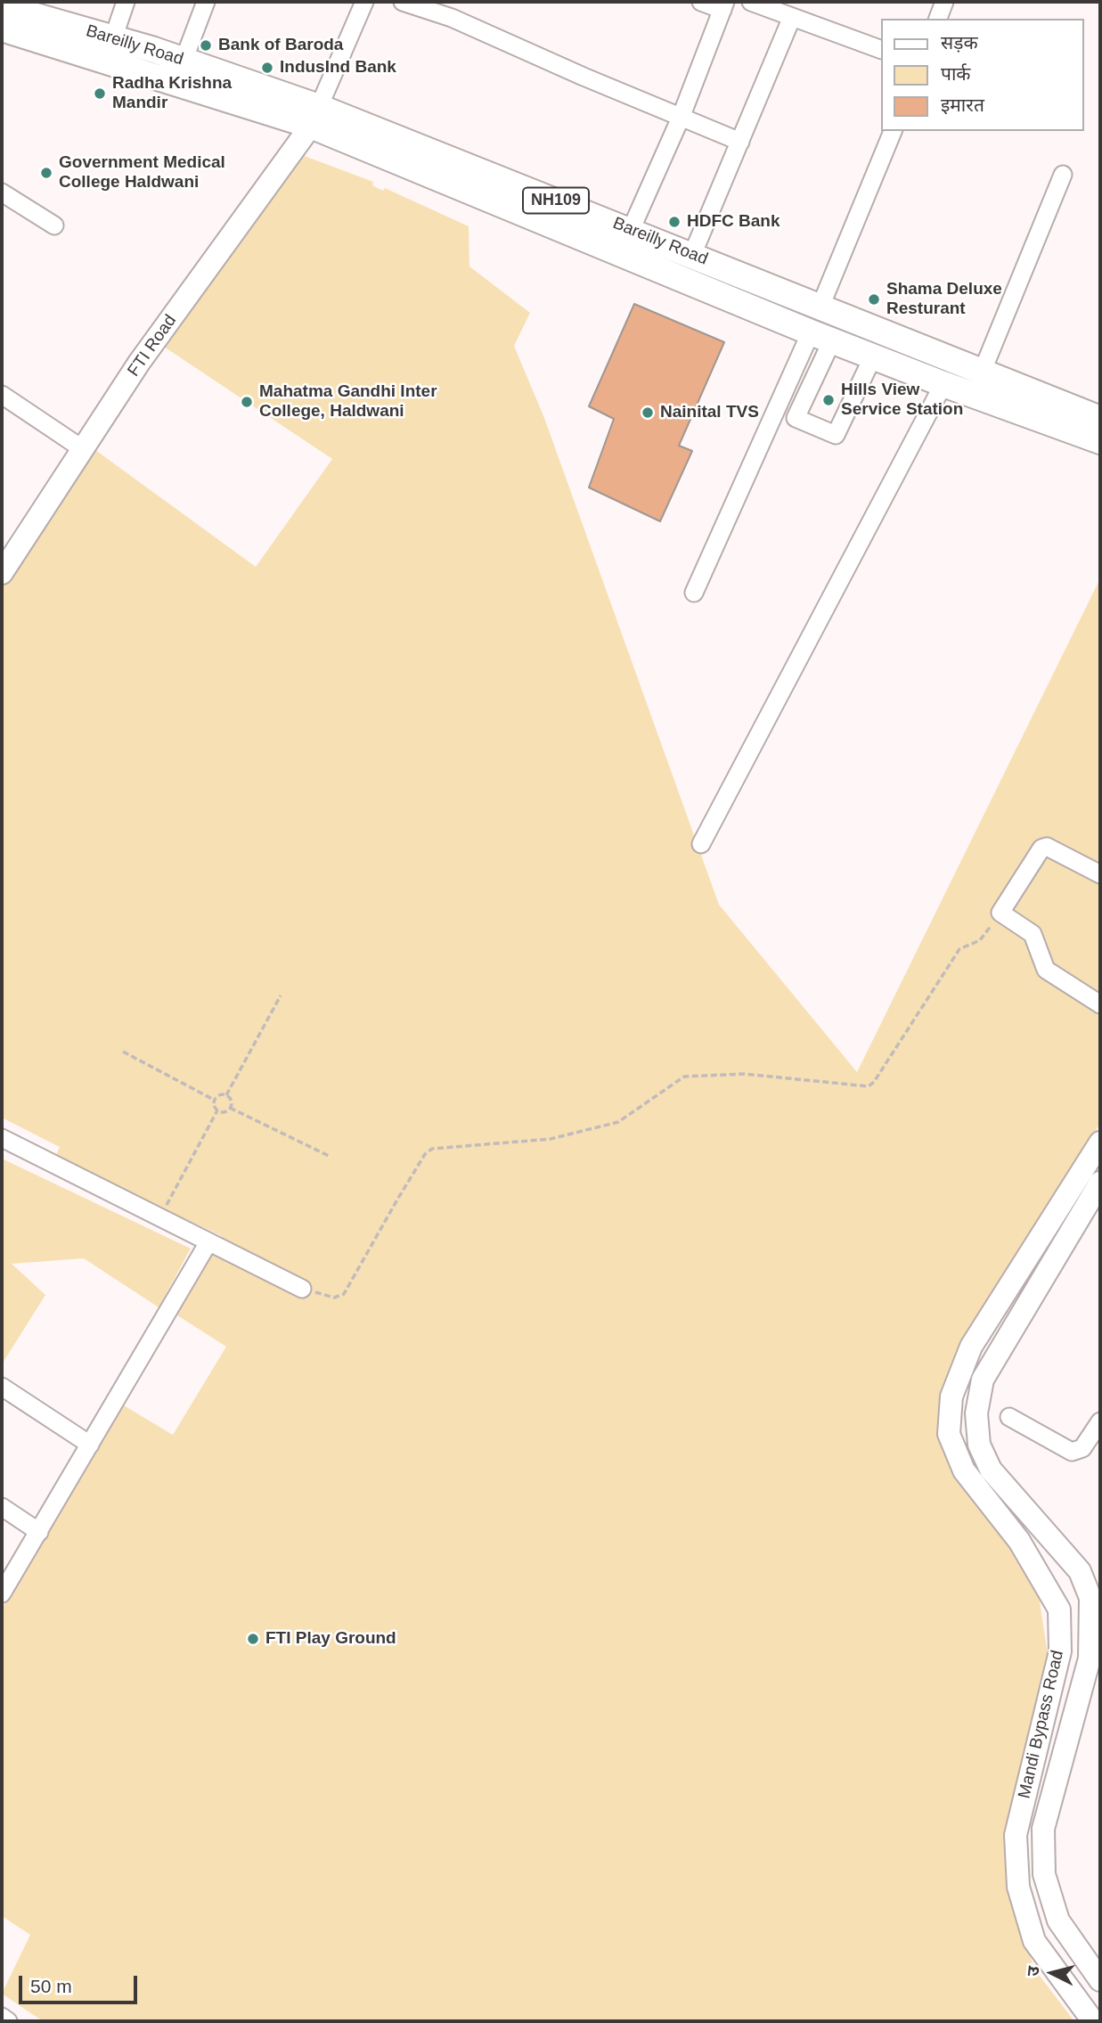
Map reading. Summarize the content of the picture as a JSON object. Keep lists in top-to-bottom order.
{
  "streets": {
    "highway": ["Bareilly Road", "NH109"],
    "main road": ["FTI Road", "Mandi Bypass Road"]
  },
  "crossings": [
    ["Bareilly Road", "FTI Road"]
  ],
  "places": [
    "Bank of Baroda",
    "IndusInd Bank",
    "Radha Krishna Mandir",
    "Government Medical College Haldwani",
    "HDFC Bank",
    "Shama Deluxe Resturant",
    "Hills View Service Station",
    "Mahatma Gandhi Inter College, Haldwani",
    "Nainital TVS",
    "FTI Play Ground"
  ],
  "legend": ["सड़क", "पार्क", "इमारत"],
  "scale_bar": "50 m",
  "north": "left"
}
